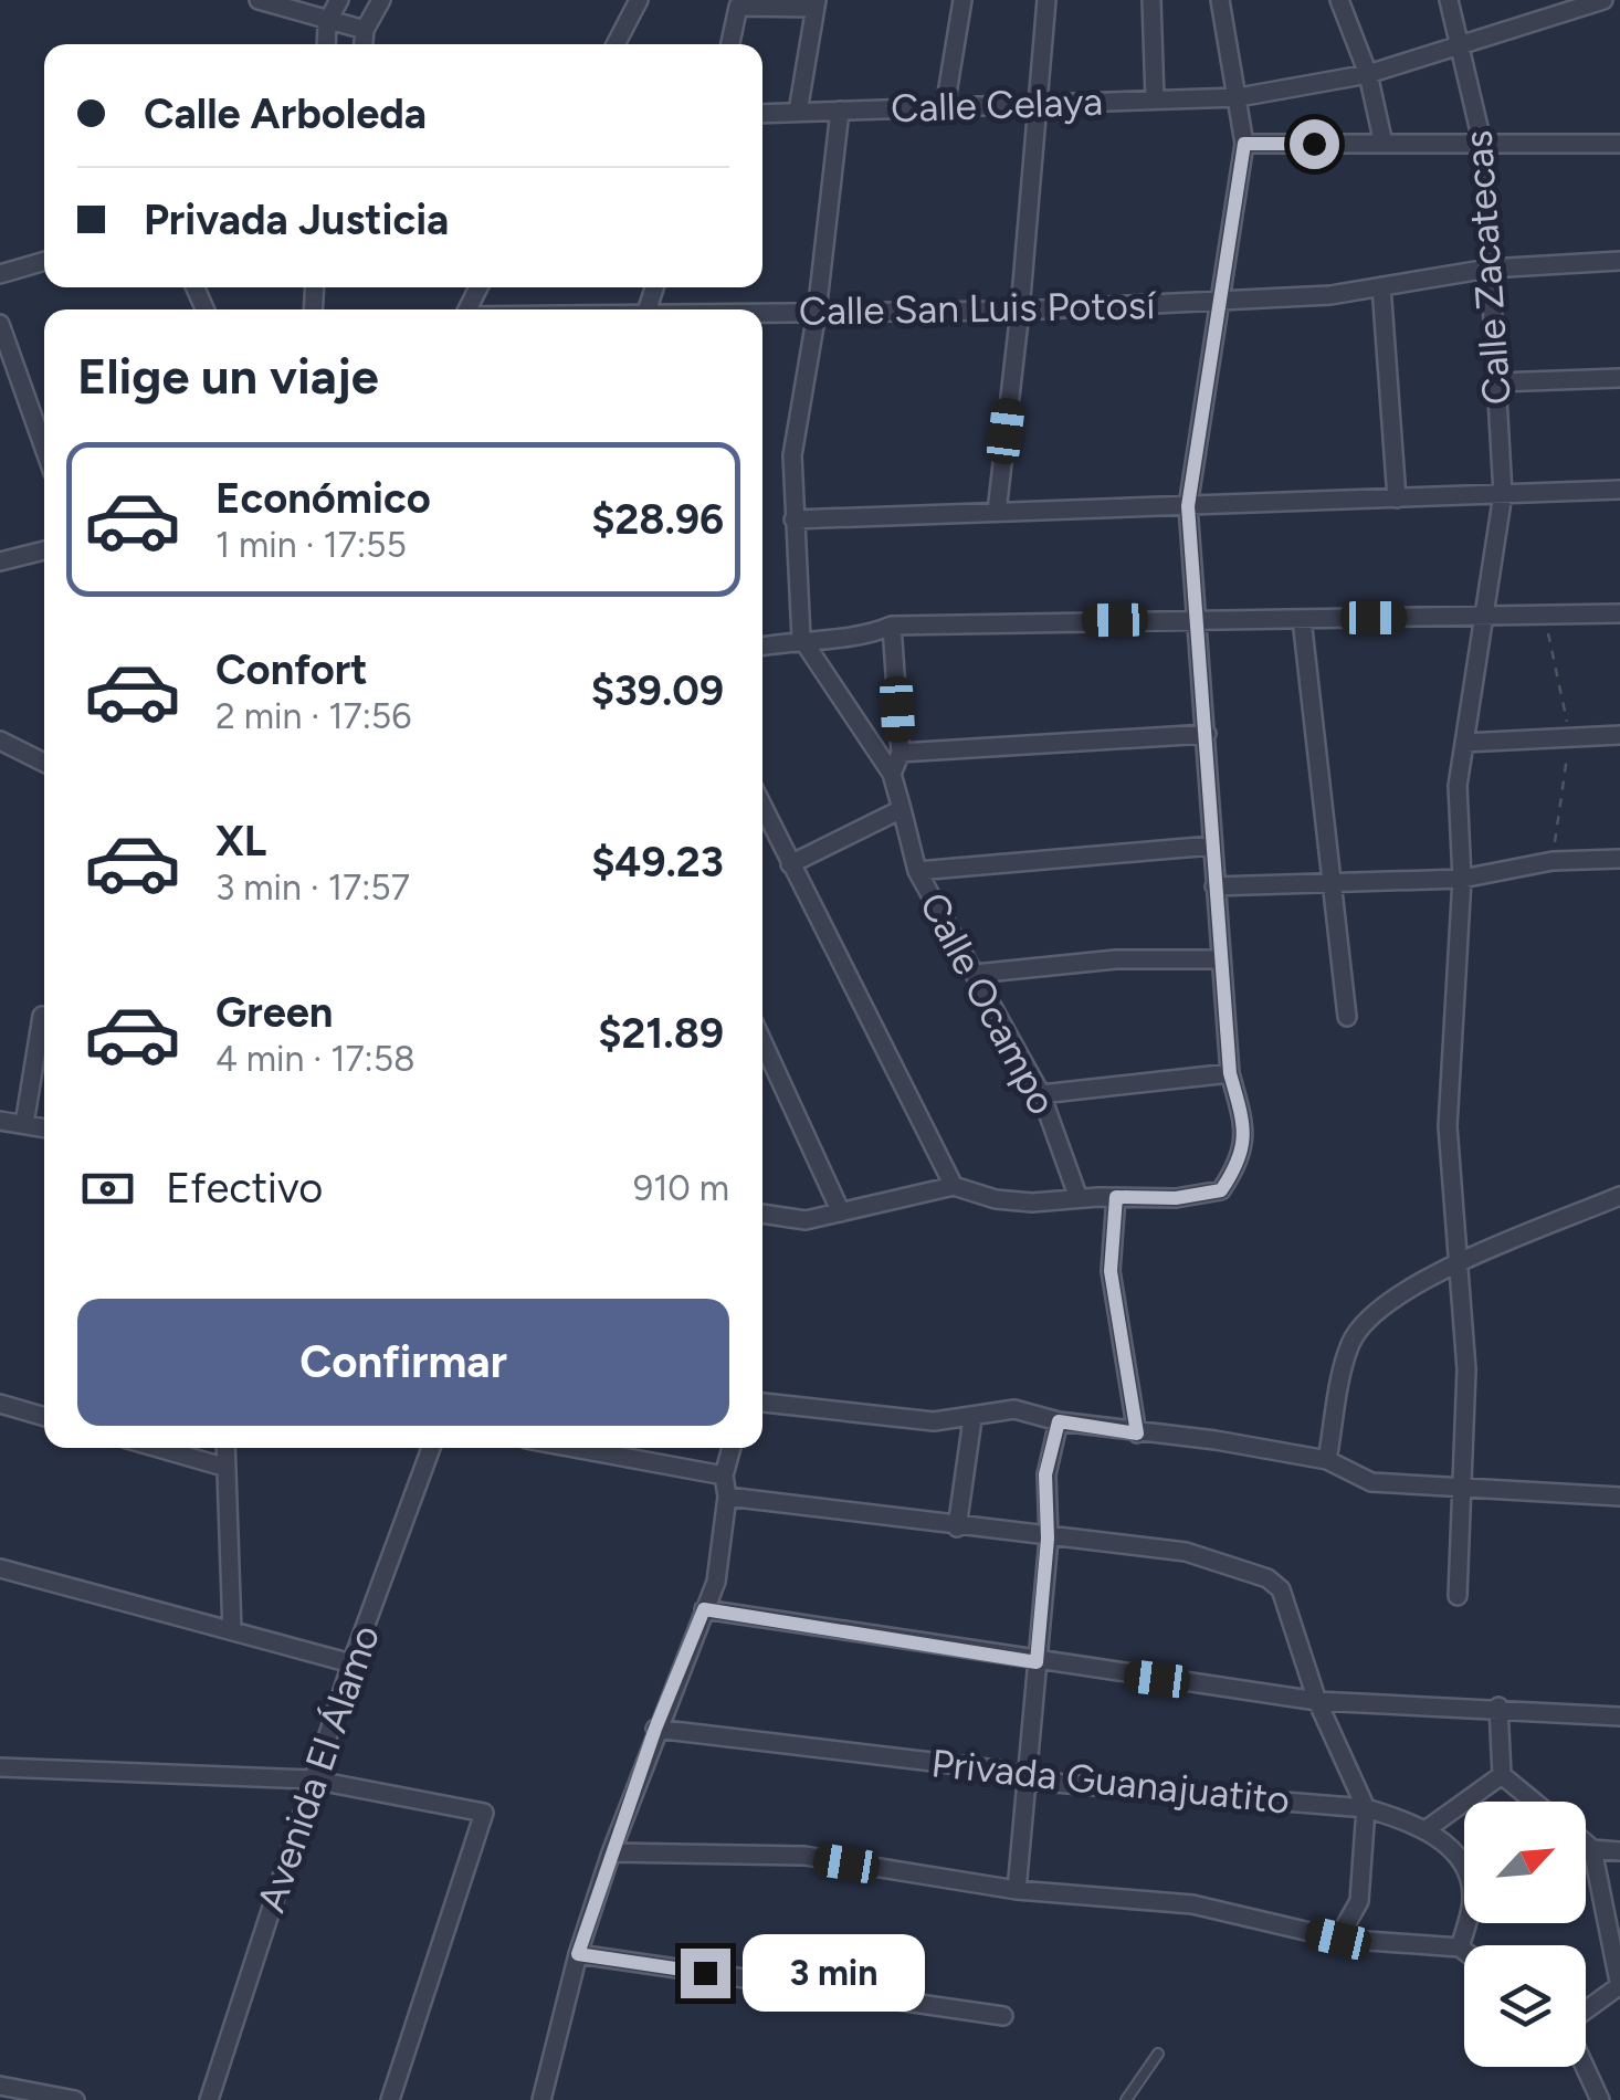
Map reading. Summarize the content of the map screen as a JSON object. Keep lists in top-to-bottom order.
{
  "streets": {
    "street": [
      "Calle Celaya",
      "Calle Zacatecas",
      "Calle San Luis Potosí",
      "Calle Ocampo",
      "Avenida El Álamo",
      "Privada Guanajuatito"
    ]
  },
  "crossings": [
    ["Calle Celaya", "Calle Zacatecas"],
    ["Calle Zacatecas", "Calle San Luis Potosí"]
  ],
  "north": "top right",
  "page": {
    "banner": ["Calle Arboleda", "Privada Justicia"],
    "heading": "Elige un viaje",
    "list": [
      {
        "name": "Económico",
        "note": "1 min · 17:55",
        "value": "$28.96"
      },
      {
        "name": "Confort",
        "note": "2 min · 17:56",
        "value": "$39.09"
      },
      {
        "name": "XL",
        "note": "3 min · 17:57",
        "value": "$49.23"
      },
      {
        "name": "Green",
        "note": "4 min · 17:58",
        "value": "$21.89"
      }
    ],
    "pay": ["Efectivo", "910 m"],
    "buttons": "Confirmar",
    "bubble": "3 min"
  }
}
